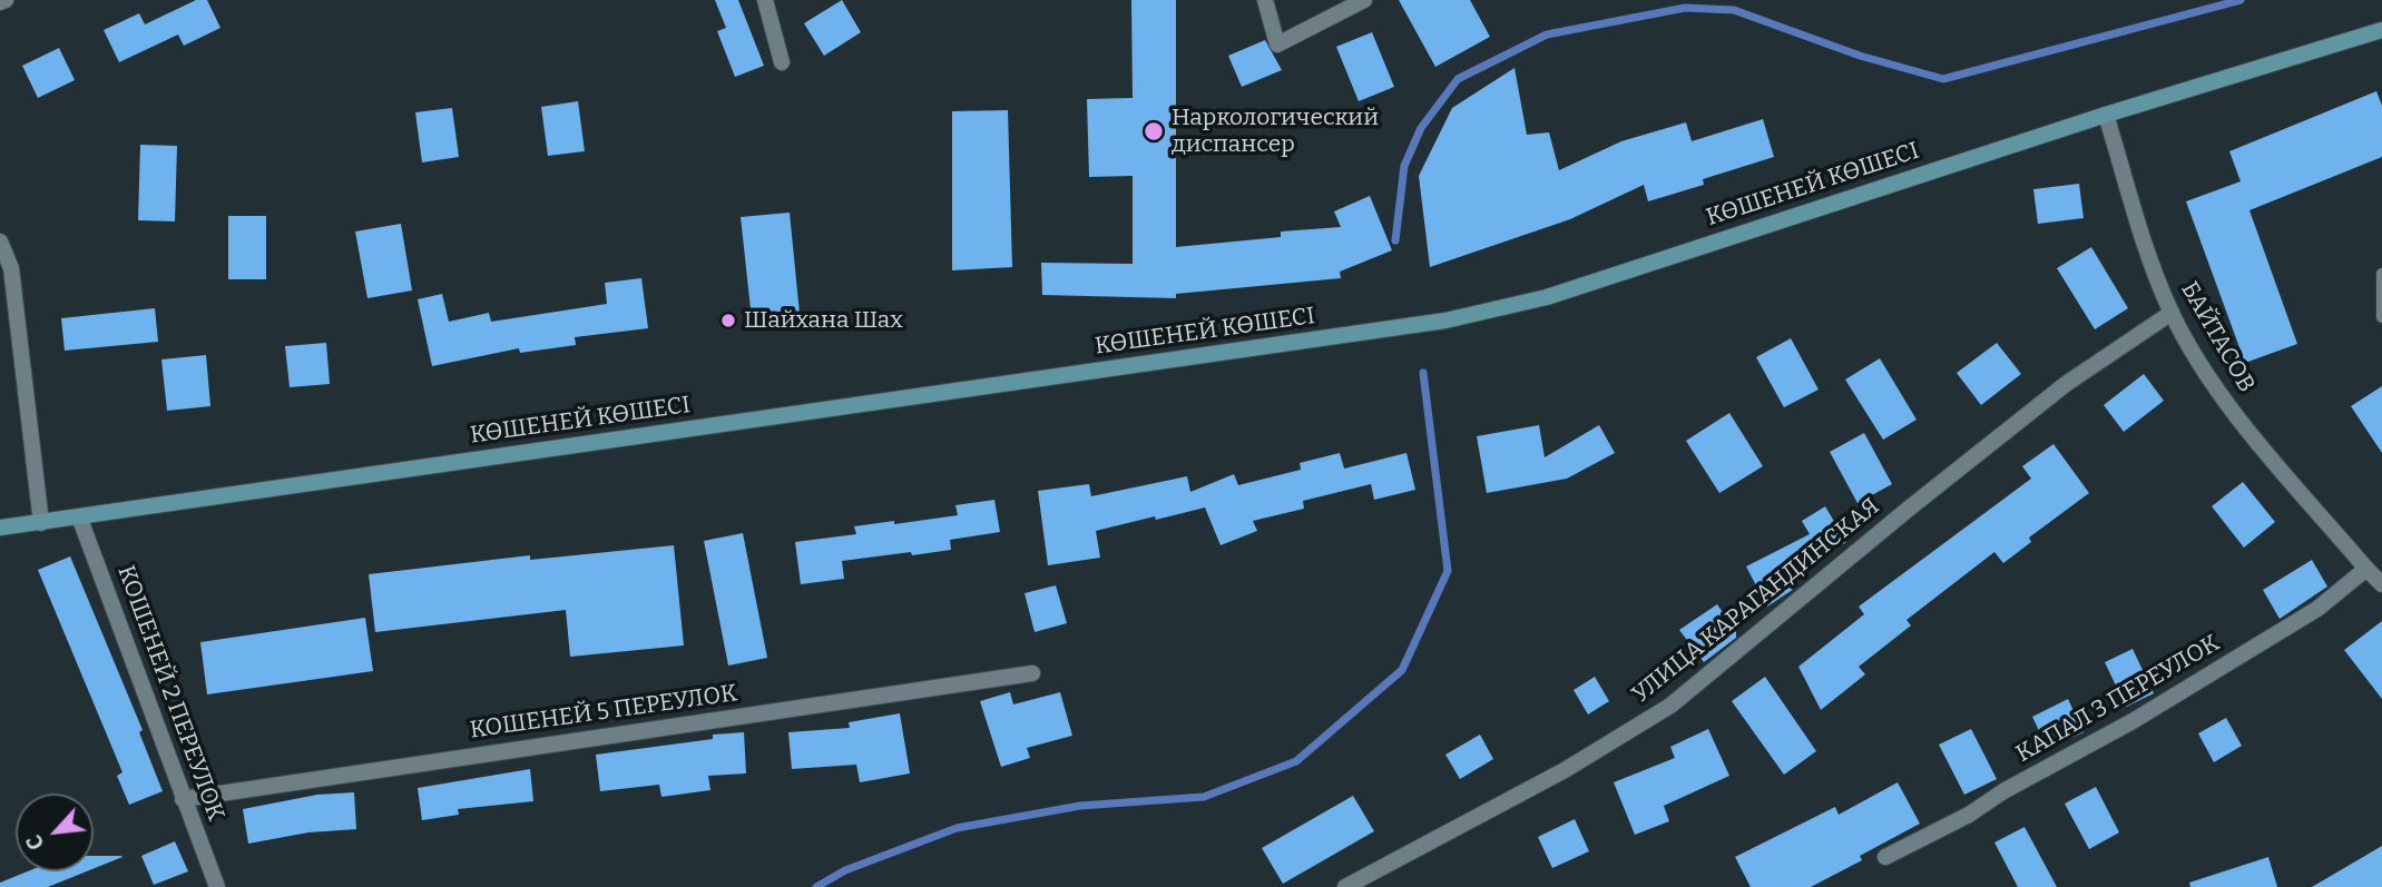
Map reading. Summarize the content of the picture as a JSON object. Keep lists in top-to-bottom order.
{
  "streets": {
    "main road": ["КӨШЕНЕЙ КӨШЕСІ"],
    "street": [
      "БАЙТАСОВ",
      "УЛИЦА КАРАГАНДИНСКАЯ",
      "КОШЕНЕЙ 2 ПЕРЕУЛОК",
      "КАПАЛ 3 ПЕРЕУЛОК",
      "КОШЕНЕЙ 5 ПЕРЕУЛОК"
    ]
  },
  "crossings": [
    ["КӨШЕНЕЙ КӨШЕСІ", "БАЙТАСОВ"],
    ["КӨШЕНЕЙ КӨШЕСІ", "КОШЕНЕЙ 2 ПЕРЕУЛОК"],
    ["БАЙТАСОВ", "УЛИЦА КАРАГАНДИНСКАЯ"],
    ["БАЙТАСОВ", "КАПАЛ 3 ПЕРЕУЛОК"],
    ["КОШЕНЕЙ 2 ПЕРЕУЛОК", "КОШЕНЕЙ 5 ПЕРЕУЛОК"]
  ],
  "places": ["Наркологический диспансер", "Шайхана Шах"],
  "north": "bottom left"
}
